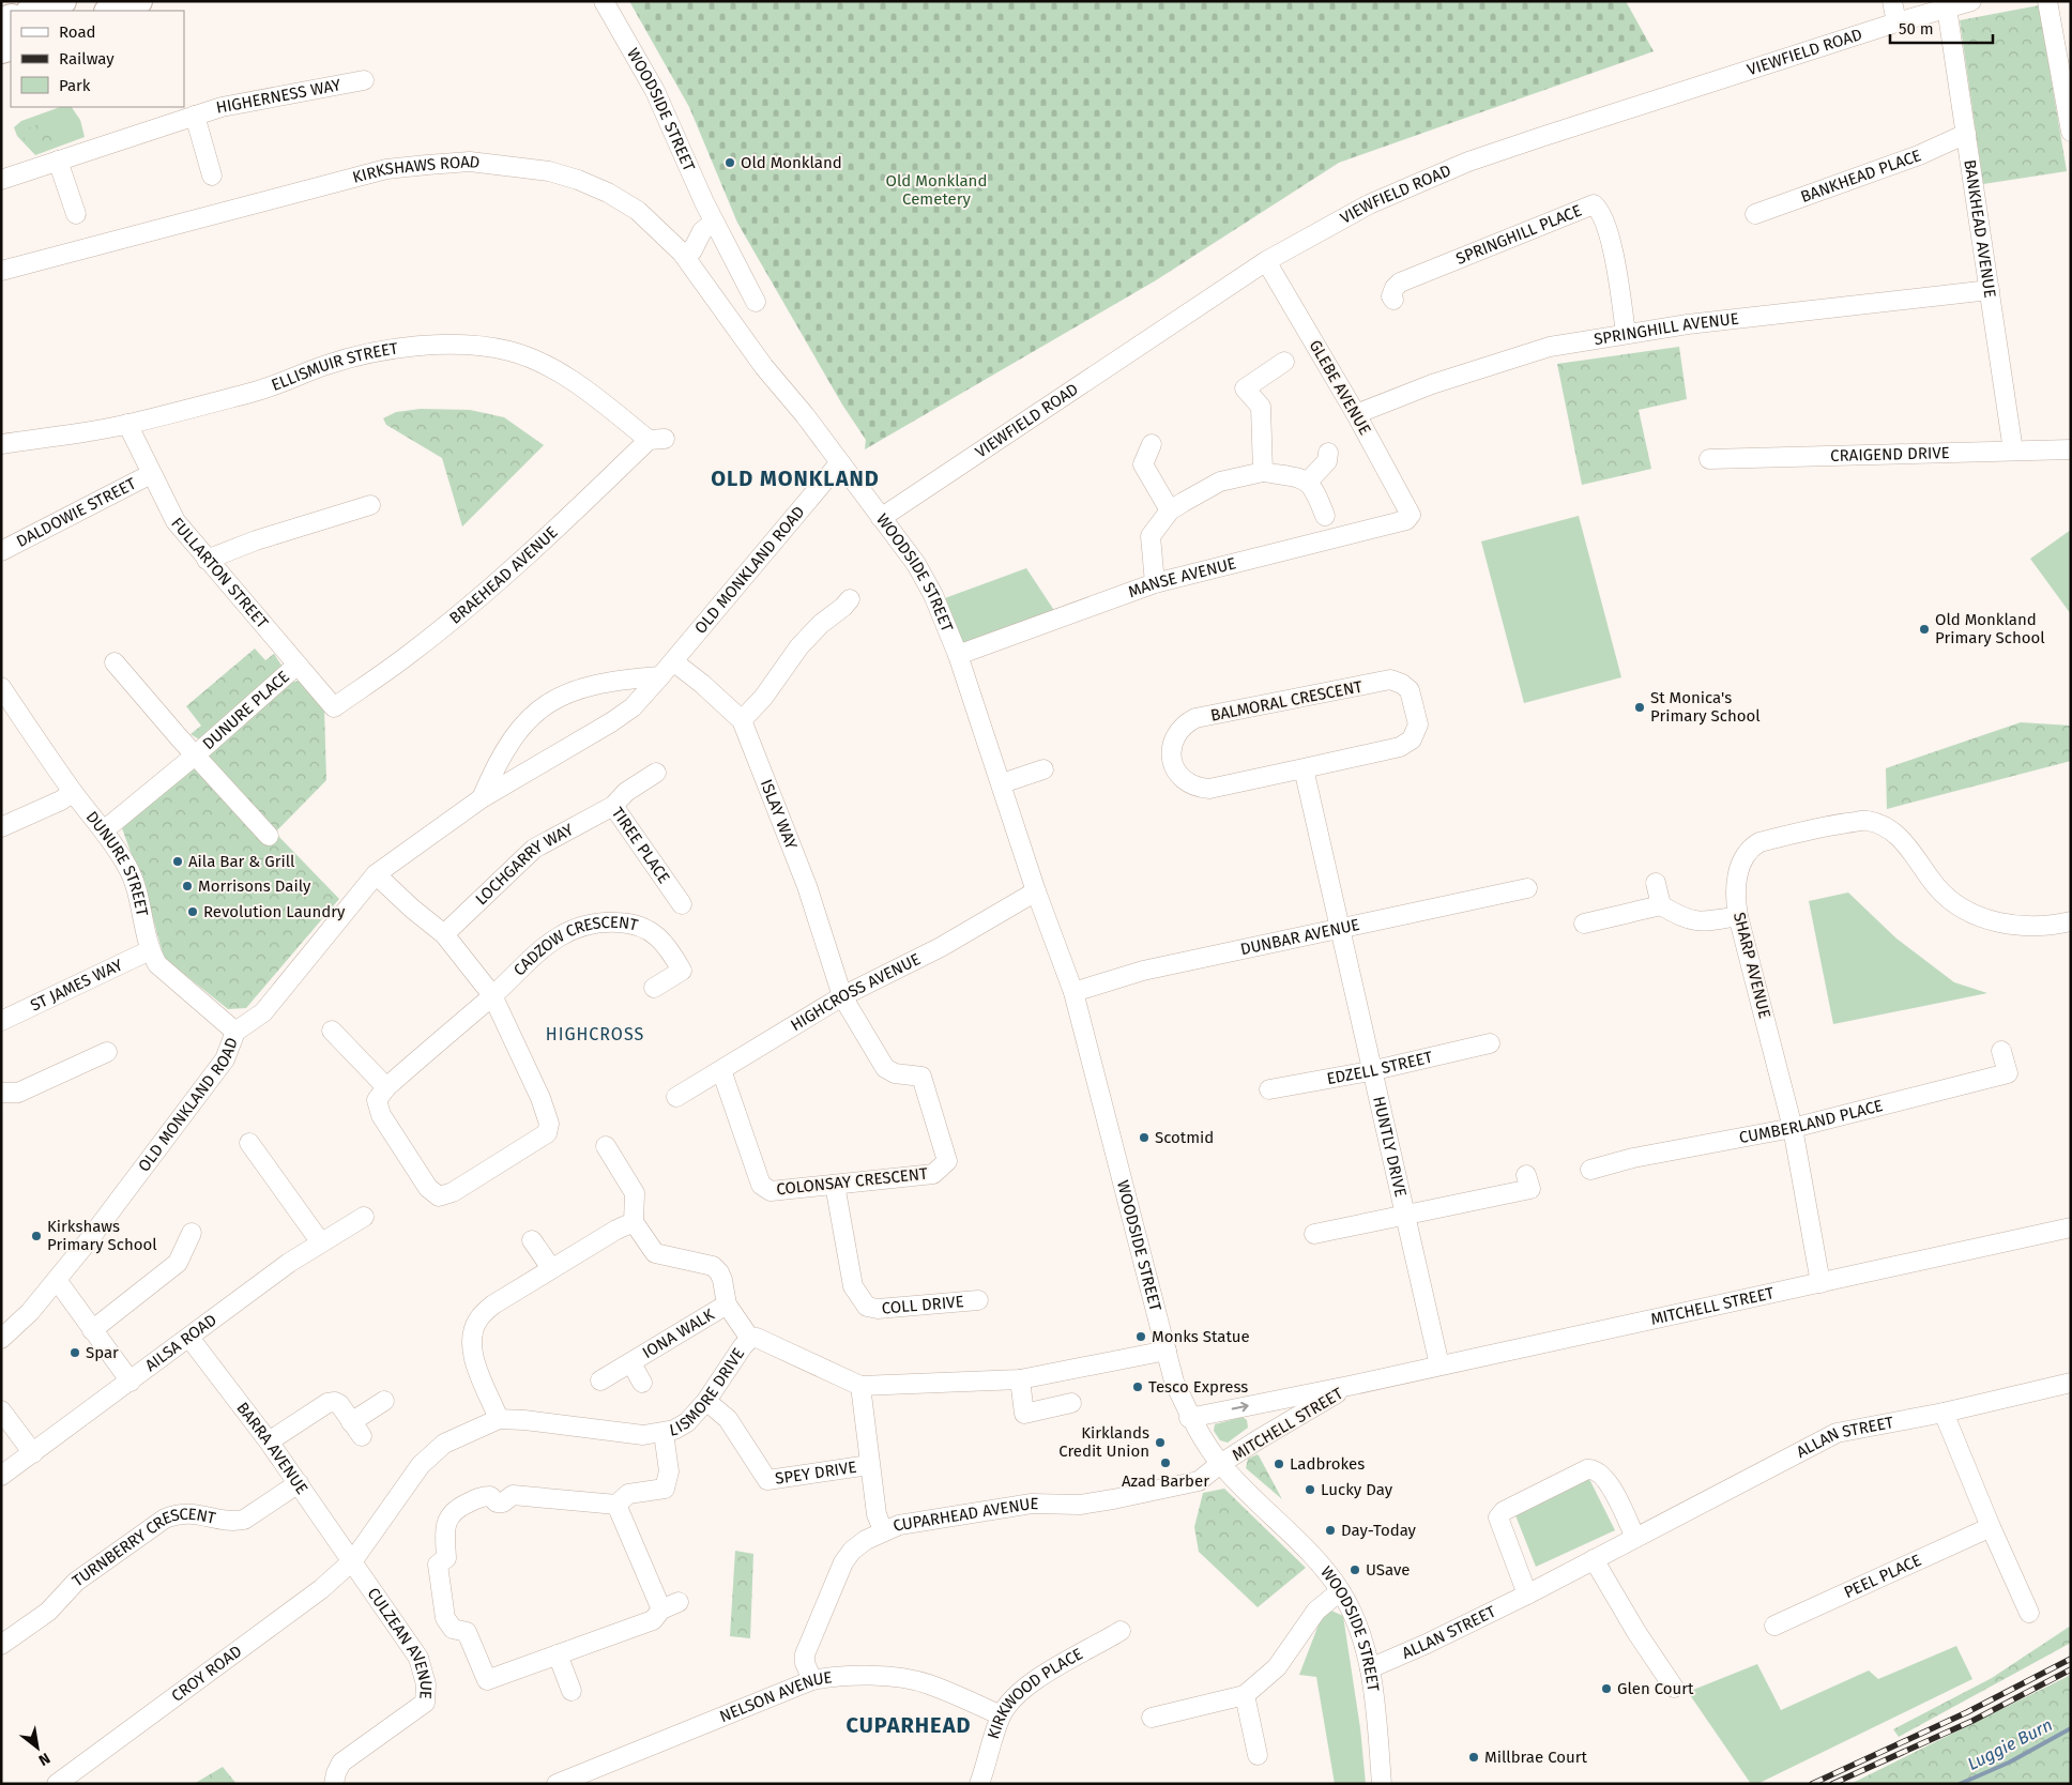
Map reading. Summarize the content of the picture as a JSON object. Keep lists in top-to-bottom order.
{
  "streets": {
    "street": [
      "VIEWFIELD ROAD",
      "HIGHERNESS WAY",
      "WOODSIDE STREET",
      "KIRKSHAWS ROAD",
      "BANKHEAD PLACE",
      "BANKHEAD AVENUE",
      "SPRINGHILL PLACE",
      "SPRINGHILL AVENUE",
      "ELLISMUIR STREET",
      "GLEBE AVENUE",
      "CRAIGEND DRIVE",
      "DALDOWIE STREET",
      "OLD MONKLAND ROAD",
      "FULLARTON STREET",
      "BRAEHEAD AVENUE",
      "MANSE AVENUE",
      "BALMORAL CRESCENT",
      "DUNURE PLACE",
      "ISLAY WAY",
      "TIREE PLACE",
      "DUNURE STREET",
      "LOCHGARRY WAY",
      "DUNBAR AVENUE",
      "CADZOW CRESCENT",
      "SHARP AVENUE",
      "ST JAMES WAY",
      "HIGHCROSS AVENUE",
      "EDZELL STREET",
      "CUMBERLAND PLACE",
      "HUNTLY DRIVE",
      "COLONSAY CRESCENT",
      "COLL DRIVE",
      "MITCHELL STREET",
      "IONA WALK",
      "AILSA ROAD",
      "LISMORE DRIVE",
      "ALLAN STREET",
      "BARRA AVENUE",
      "SPEY DRIVE",
      "CUPARHEAD AVENUE",
      "TURNBERRY CRESCENT",
      "PEEL PLACE",
      "CULZEAN AVENUE",
      "CROY ROAD",
      "NELSON AVENUE",
      "KIRKWOOD PLACE"
    ]
  },
  "crossings": [
    ["VIEWFIELD ROAD", "WOODSIDE STREET"],
    ["VIEWFIELD ROAD", "BANKHEAD AVENUE"],
    ["VIEWFIELD ROAD", "GLEBE AVENUE"],
    ["WOODSIDE STREET", "KIRKSHAWS ROAD"],
    ["WOODSIDE STREET", "OLD MONKLAND ROAD"],
    ["WOODSIDE STREET", "MANSE AVENUE"],
    ["WOODSIDE STREET", "DUNBAR AVENUE"],
    ["WOODSIDE STREET", "HIGHCROSS AVENUE"],
    ["WOODSIDE STREET", "MITCHELL STREET"],
    ["WOODSIDE STREET", "LISMORE DRIVE"],
    ["WOODSIDE STREET", "ALLAN STREET"],
    ["WOODSIDE STREET", "CUPARHEAD AVENUE"],
    ["BANKHEAD PLACE", "BANKHEAD AVENUE"],
    ["BANKHEAD AVENUE", "SPRINGHILL AVENUE"],
    ["BANKHEAD AVENUE", "CRAIGEND DRIVE"],
    ["SPRINGHILL PLACE", "SPRINGHILL AVENUE"],
    ["SPRINGHILL AVENUE", "GLEBE AVENUE"],
    ["ELLISMUIR STREET", "FULLARTON STREET"],
    ["ELLISMUIR STREET", "BRAEHEAD AVENUE"],
    ["GLEBE AVENUE", "MANSE AVENUE"],
    ["DALDOWIE STREET", "FULLARTON STREET"],
    ["OLD MONKLAND ROAD", "ISLAY WAY"],
    ["OLD MONKLAND ROAD", "DUNURE STREET"],
    ["FULLARTON STREET", "BRAEHEAD AVENUE"],
    ["FULLARTON STREET", "DUNURE PLACE"],
    ["DUNURE PLACE", "DUNURE STREET"],
    ["ISLAY WAY", "HIGHCROSS AVENUE"],
    ["ISLAY WAY", "COLONSAY CRESCENT"],
    ["TIREE PLACE", "LOCHGARRY WAY"],
    ["DUNURE STREET", "ST JAMES WAY"],
    ["DUNBAR AVENUE", "HUNTLY DRIVE"],
    ["SHARP AVENUE", "CUMBERLAND PLACE"],
    ["SHARP AVENUE", "MITCHELL STREET"],
    ["HIGHCROSS AVENUE", "COLONSAY CRESCENT"],
    ["EDZELL STREET", "HUNTLY DRIVE"],
    ["HUNTLY DRIVE", "MITCHELL STREET"],
    ["COLONSAY CRESCENT", "COLL DRIVE"],
    ["MITCHELL STREET", "CUPARHEAD AVENUE"],
    ["AILSA ROAD", "BARRA AVENUE"],
    ["LISMORE DRIVE", "BARRA AVENUE"],
    ["LISMORE DRIVE", "SPEY DRIVE"],
    ["LISMORE DRIVE", "CULZEAN AVENUE"],
    ["LISMORE DRIVE", "CROY ROAD"],
    ["BARRA AVENUE", "TURNBERRY CRESCENT"],
    ["BARRA AVENUE", "CULZEAN AVENUE"],
    ["BARRA AVENUE", "CROY ROAD"],
    ["CUPARHEAD AVENUE", "NELSON AVENUE"],
    ["CULZEAN AVENUE", "CROY ROAD"],
    ["NELSON AVENUE", "KIRKWOOD PLACE"]
  ],
  "districts": ["OLD MONKLAND", "HIGHCROSS", "CUPARHEAD"],
  "water": ["Luggie Burn"],
  "parks": ["Old Monkland Cemetery"],
  "places": [
    "Old Monkland",
    "Old Monkland Primary School",
    "St Monica's Primary School",
    "Aila Bar & Grill",
    "Morrisons Daily",
    "Revolution Laundry",
    "Scotmid",
    "Kirkshaws Primary School",
    "Monks Statue",
    "Spar",
    "Tesco Express",
    "Kirklands Credit Union",
    "Azad Barber",
    "Ladbrokes",
    "Lucky Day",
    "Day-Today",
    "USave",
    "Glen Court",
    "Millbrae Court"
  ],
  "legend": ["Road", "Railway", "Park"],
  "scale_bar": "50 m",
  "north": "bottom right"
}
